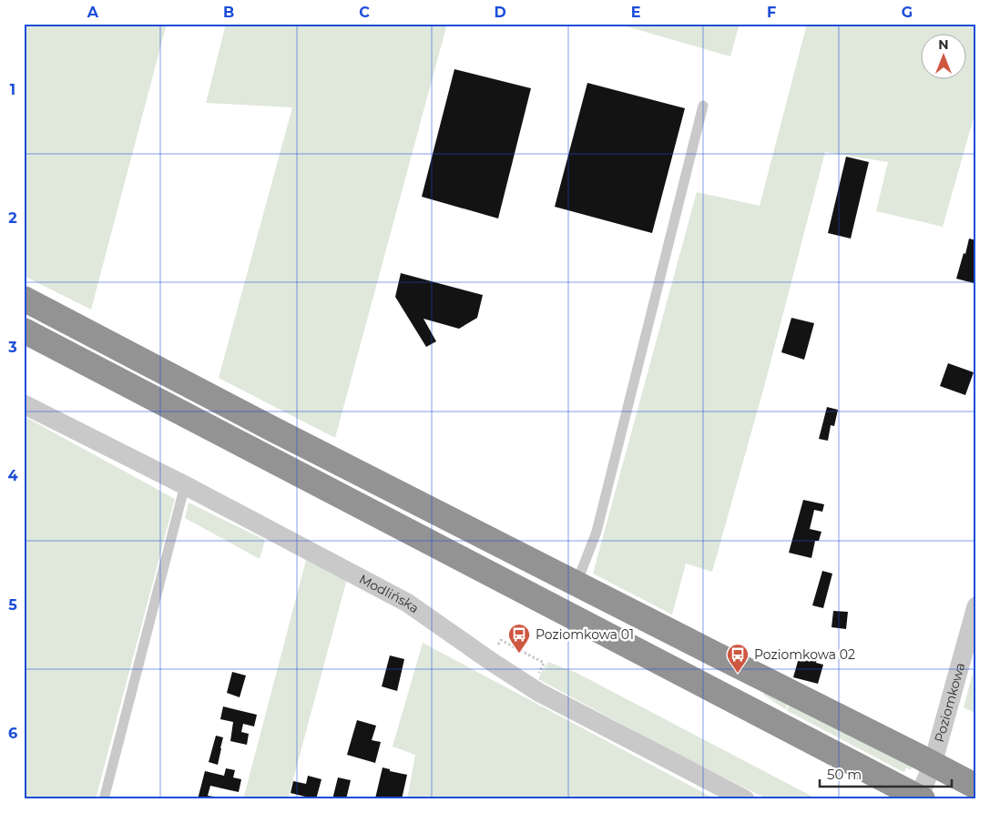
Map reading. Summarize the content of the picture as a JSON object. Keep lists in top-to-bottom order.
{
  "streets": {
    "street": ["Modlińska", "Poziomkowa"]
  },
  "places": {
    "bus stop": ["Poziomkowa 01", "Poziomkowa 02"]
  },
  "scale_bar": "50 m",
  "north": "top",
  "grid": {
    "columns": [
      "A",
      "B",
      "C",
      "D",
      "E",
      "F",
      "G"
    ],
    "rows": [
      "1",
      "2",
      "3",
      "4",
      "5",
      "6"
    ]
  }
}
